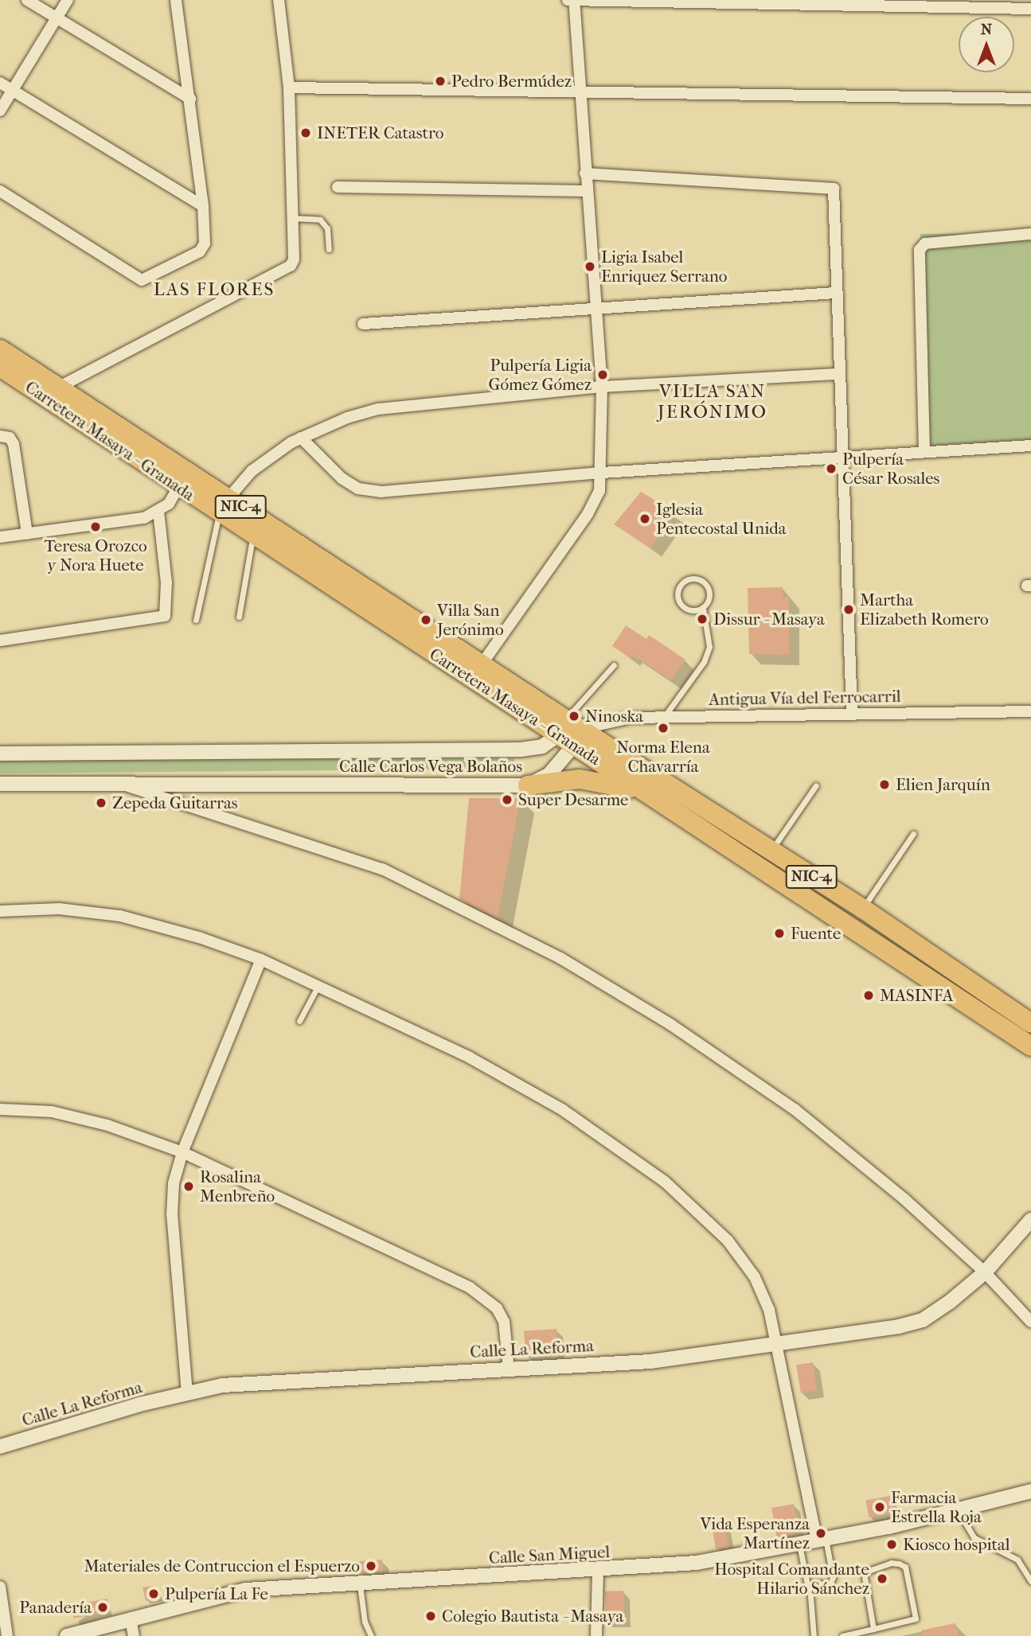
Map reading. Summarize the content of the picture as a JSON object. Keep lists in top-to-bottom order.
{
  "streets": {
    "highway": ["Carretera Masaya - Granada", "NIC-4"],
    "street": [
      "Antigua Vía del Ferrocarril",
      "Calle Carlos Vega Bolaños",
      "Calle La Reforma",
      "Calle San Miguel"
    ]
  },
  "crossings": [
    ["Carretera Masaya - Granada", "Antigua Vía del Ferrocarril"],
    ["Carretera Masaya - Granada", "Calle Carlos Vega Bolaños"],
    ["Antigua Vía del Ferrocarril", "Calle Carlos Vega Bolaños"]
  ],
  "districts": ["LAS FLORES", "VILLA SAN JERÓNIMO"],
  "places": [
    "Pedro Bermúdez",
    "INETER Catastro",
    "Ligia Isabel Enriquez Serrano",
    "Pulpería Ligia Gómez Gómez",
    "Pulpería César Rosales",
    "Iglesia Pentecostal Unida",
    "Teresa Orozco y Nora Huete",
    "Martha Elizabeth Romero",
    "Dissur - Masaya",
    "Villa San Jerónimo",
    "Ninoska",
    "Norma Elena Chavarría",
    "Elien Jarquín",
    "Super Desarme",
    "Zepeda Guitarras",
    "Fuente",
    "MASINFA",
    "Rosalina Menbreño",
    "Farmacia Estrella Roja",
    "Vida Esperanza Martínez",
    "Kiosco hospital",
    "Materiales de Contruccion el Espuerzo",
    "Hospital Comandante Hilario Sánchez",
    "Pulpería La Fe",
    "Panadería",
    "Colegio Bautista - Masaya"
  ],
  "north": "top"
}
